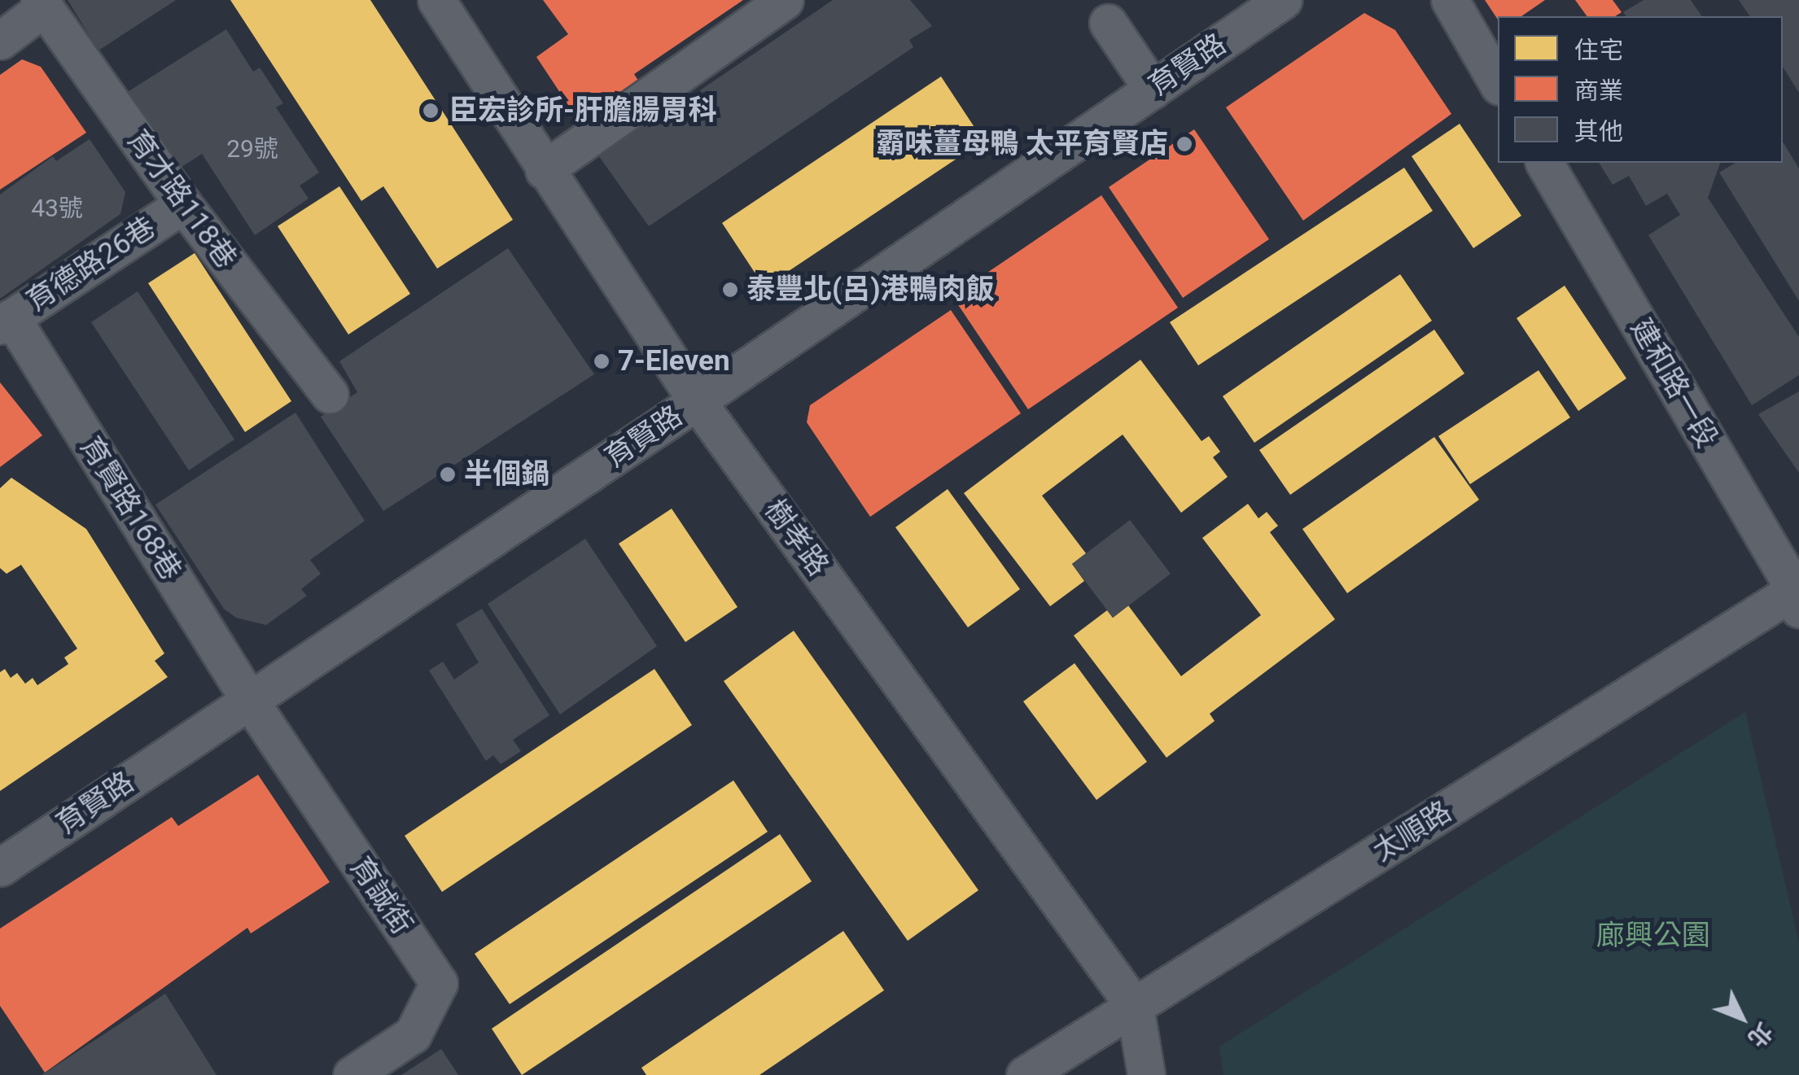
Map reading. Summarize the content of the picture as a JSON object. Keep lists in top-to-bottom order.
{
  "streets": {
    "street": [
      "育賢路",
      "育才路118巷",
      "育德路26巷",
      "建和路一段",
      "育賢路168巷",
      "樹孝路",
      "太順路",
      "育誠街"
    ]
  },
  "crossings": [
    ["育賢路", "育賢路168巷"],
    ["育賢路", "樹孝路"],
    ["育賢路", "育誠街"],
    ["育才路118巷", "育德路26巷"],
    ["育德路26巷", "育賢路168巷"],
    ["建和路一段", "太順路"],
    ["育賢路168巷", "育誠街"],
    ["樹孝路", "太順路"]
  ],
  "parks": ["廊興公園"],
  "places": [
    "臣宏診所-肝膽腸胃科",
    "霸味薑母鴨 太平育賢店",
    "泰豐北(呂)港鴨肉飯",
    "7-Eleven",
    "半個鍋"
  ],
  "house_numbers": ["29號", "43號"],
  "legend": ["住宅", "商業", "其他"],
  "north": "bottom right"
}
